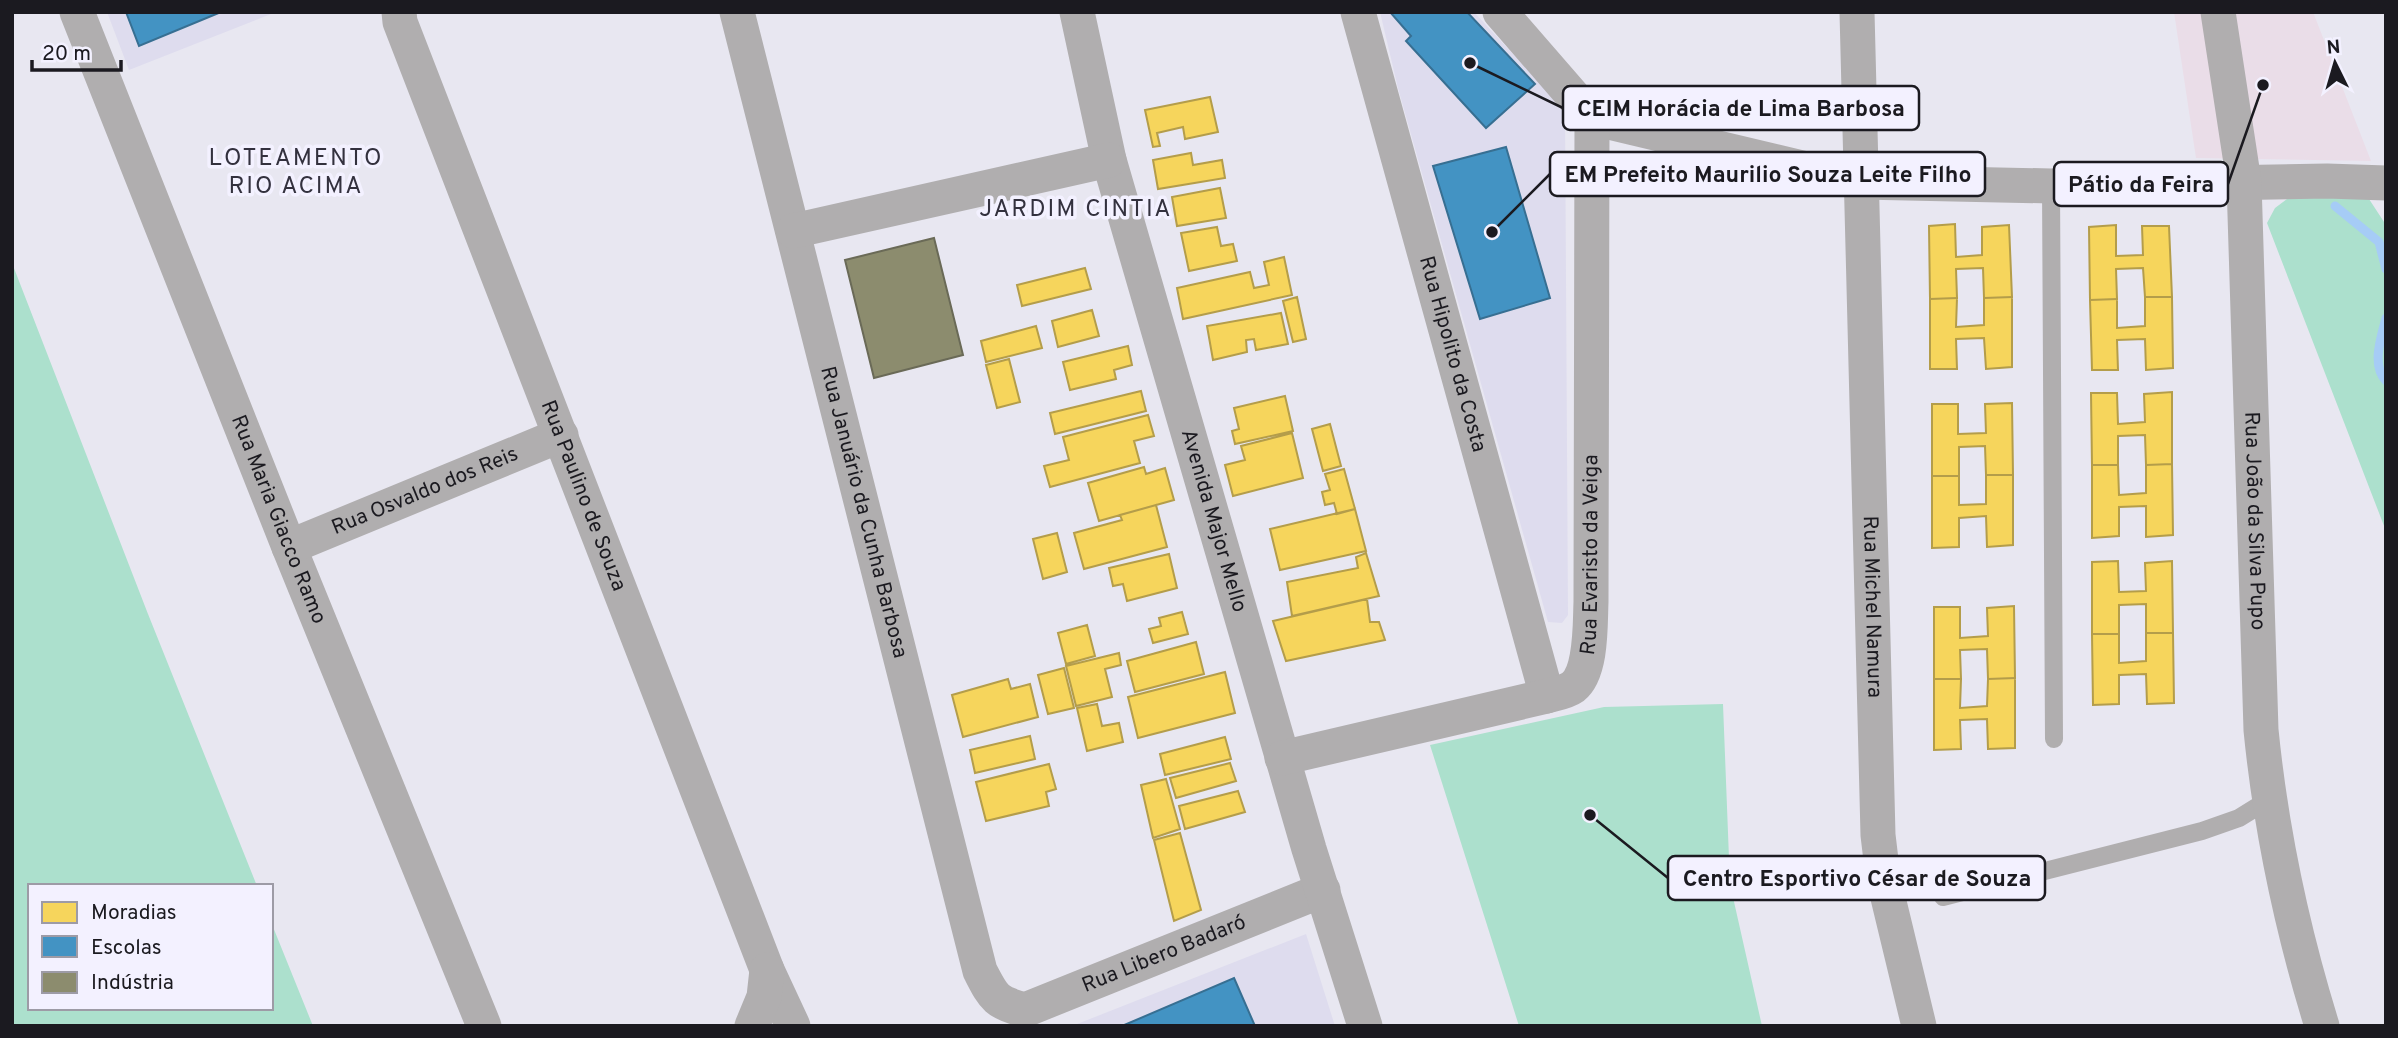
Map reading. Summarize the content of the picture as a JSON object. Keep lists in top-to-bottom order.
{
  "streets": {
    "street": [
      "Rua Hipolito da Costa",
      "Rua Osvaldo dos Reis",
      "Rua Paulino de Souza",
      "Rua Januário da Cunha Barbosa",
      "Rua Maria Giacco Ramo",
      "Avenida Major Mello",
      "Rua João da Silva Pupo",
      "Rua Evaristo da Veiga",
      "Rua Michel Namura",
      "Rua Libero Badaró"
    ]
  },
  "crossings": [
    ["Rua Hipolito da Costa", "Rua Evaristo da Veiga"],
    ["Rua Osvaldo dos Reis", "Rua Paulino de Souza"],
    ["Rua Osvaldo dos Reis", "Rua Maria Giacco Ramo"],
    ["Rua Januário da Cunha Barbosa", "Rua Libero Badaró"],
    ["Avenida Major Mello", "Rua Evaristo da Veiga"],
    ["Avenida Major Mello", "Rua Libero Badaró"]
  ],
  "districts": ["LOTEAMENTO RIO ACIMA", "JARDIM CINTIA"],
  "places": [
    "CEIM Horácia de Lima Barbosa",
    "Pátio da Feira",
    "EM Prefeito Maurilio Souza Leite Filho",
    "Centro Esportivo César de Souza"
  ],
  "legend": ["Moradias", "Escolas", "Indústria"],
  "scale_bar": "20 m",
  "north": "top"
}
